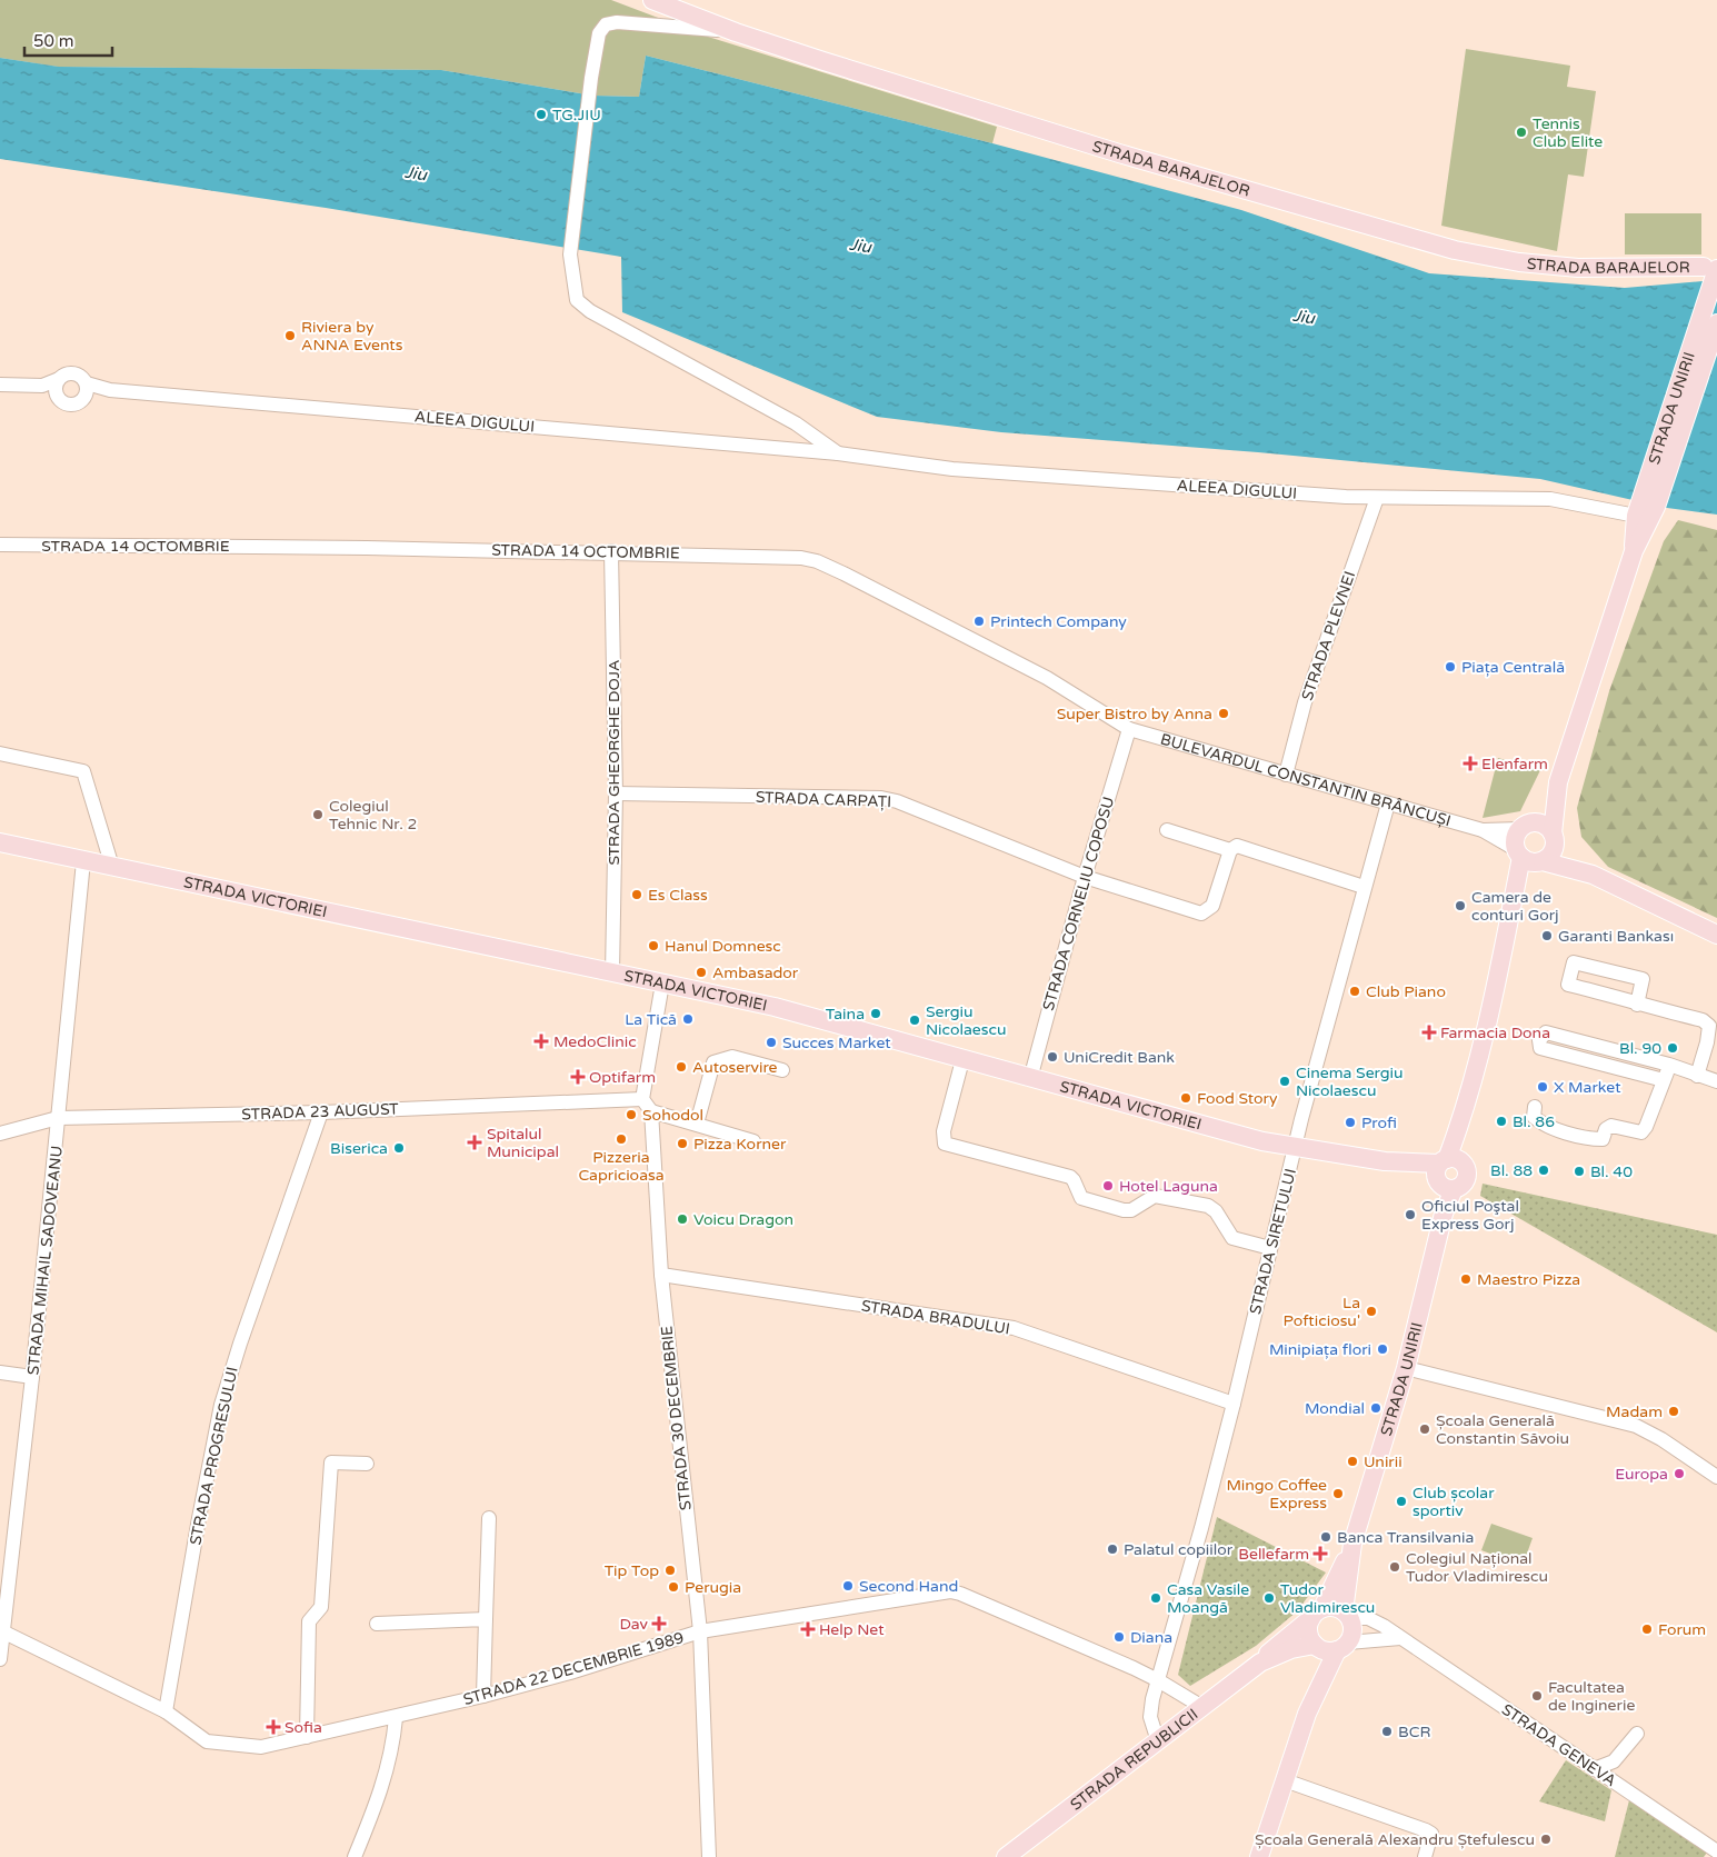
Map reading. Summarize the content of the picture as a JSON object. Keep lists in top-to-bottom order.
{
  "streets": {
    "main road": [
      "STRADA BARAJELOR",
      "STRADA UNIRII",
      "BULEVARDUL CONSTANTIN BRÂNCUȘI",
      "STRADA VICTORIEI",
      "STRADA REPUBLICII"
    ],
    "street": [
      "ALEEA DIGULUI",
      "STRADA 14 OCTOMBRIE",
      "STRADA PLEVNEI",
      "STRADA GHEORGHE DOJA",
      "STRADA CARPAȚI",
      "STRADA CORNELIU COPOSU",
      "STRADA 23 AUGUST",
      "STRADA SIRETULUI",
      "STRADA MIHAIL SADOVEANU",
      "STRADA BRADULUI",
      "STRADA 30 DECEMBRIE",
      "STRADA PROGRESULUI",
      "STRADA 22 DECEMBRIE 1989",
      "STRADA GENEVA"
    ]
  },
  "crossings": [
    ["STRADA BARAJELOR", "STRADA UNIRII"],
    ["STRADA BARAJELOR", "ALEEA DIGULUI"],
    ["STRADA UNIRII", "ALEEA DIGULUI"],
    ["STRADA UNIRII", "BULEVARDUL CONSTANTIN BRÂNCUȘI"],
    ["STRADA UNIRII", "STRADA VICTORIEI"],
    ["STRADA UNIRII", "STRADA GENEVA"],
    ["STRADA UNIRII", "STRADA REPUBLICII"],
    ["ALEEA DIGULUI", "STRADA PLEVNEI"],
    ["STRADA 14 OCTOMBRIE", "STRADA GHEORGHE DOJA"],
    ["STRADA 14 OCTOMBRIE", "BULEVARDUL CONSTANTIN BRÂNCUȘI"],
    ["STRADA 14 OCTOMBRIE", "STRADA CORNELIU COPOSU"],
    ["STRADA PLEVNEI", "BULEVARDUL CONSTANTIN BRÂNCUȘI"],
    ["STRADA GHEORGHE DOJA", "STRADA CARPAȚI"],
    ["STRADA GHEORGHE DOJA", "STRADA VICTORIEI"],
    ["BULEVARDUL CONSTANTIN BRÂNCUȘI", "STRADA CORNELIU COPOSU"],
    ["BULEVARDUL CONSTANTIN BRÂNCUȘI", "STRADA SIRETULUI"],
    ["STRADA CARPAȚI", "STRADA CORNELIU COPOSU"],
    ["STRADA VICTORIEI", "STRADA CORNELIU COPOSU"],
    ["STRADA VICTORIEI", "STRADA SIRETULUI"],
    ["STRADA VICTORIEI", "STRADA MIHAIL SADOVEANU"],
    ["STRADA 23 AUGUST", "STRADA MIHAIL SADOVEANU"],
    ["STRADA 23 AUGUST", "STRADA PROGRESULUI"],
    ["STRADA SIRETULUI", "STRADA BRADULUI"],
    ["STRADA SIRETULUI", "STRADA 22 DECEMBRIE 1989"],
    ["STRADA MIHAIL SADOVEANU", "STRADA 22 DECEMBRIE 1989"],
    ["STRADA BRADULUI", "STRADA 30 DECEMBRIE"],
    ["STRADA 30 DECEMBRIE", "STRADA 22 DECEMBRIE 1989"],
    ["STRADA PROGRESULUI", "STRADA 22 DECEMBRIE 1989"],
    ["STRADA 22 DECEMBRIE 1989", "STRADA REPUBLICII"],
    ["STRADA GENEVA", "STRADA REPUBLICII"]
  ],
  "water": ["Jiu"],
  "places": {
    "other": [
      "TG.JIU",
      "Tennis Club Elite",
      "Riviera by ANNA Events",
      "Printech Company",
      "Piața Centrală",
      "Super Bistro by Anna",
      "Colegiul Tehnic Nr. 2",
      "Es Class",
      "Camera de conturi Gorj",
      "Garanti Bankası",
      "Hanul Domnesc",
      "Ambasador",
      "Club Piano",
      "Taina",
      "La Tică",
      "Sergiu Nicolaescu",
      "Succes Market",
      "Bl. 90",
      "UniCredit Bank",
      "Autoservire",
      "Cinema Sergiu Nicolaescu",
      "X Market",
      "Food Story",
      "Sohodol",
      "Bl. 86",
      "Profi",
      "Pizzeria Capricioasa",
      "Pizza Korner",
      "Biserica",
      "Bl. 88",
      "Bl. 40",
      "Hotel Laguna",
      "Oficiul Poştal Express Gorj",
      "Voicu Dragon",
      "Maestro Pizza",
      "La Pofticiosu'",
      "Minipiața flori",
      "Mondial",
      "Madam",
      "Școala Generală Constantin Săvoiu",
      "Unirii",
      "Europa",
      "Mingo Coffee Express",
      "Club școlar sportiv",
      "Banca Transilvania",
      "Palatul copiilor",
      "Colegiul Național Tudor Vladimirescu",
      "Tip Top",
      "Second Hand",
      "Perugia",
      "Casa Vasile Moangă",
      "Tudor Vladimirescu",
      "Forum",
      "Diana",
      "Facultatea de Inginerie",
      "BCR",
      "Școala Generală Alexandru Ștefulescu"
    ],
    "health": [
      "Elenfarm",
      "Farmacia Dona",
      "MedoClinic",
      "Optifarm",
      "Spitalul Municipal",
      "Bellefarm",
      "Dav",
      "Help Net",
      "Sofia"
    ]
  },
  "scale_bar": "50 m"
}
